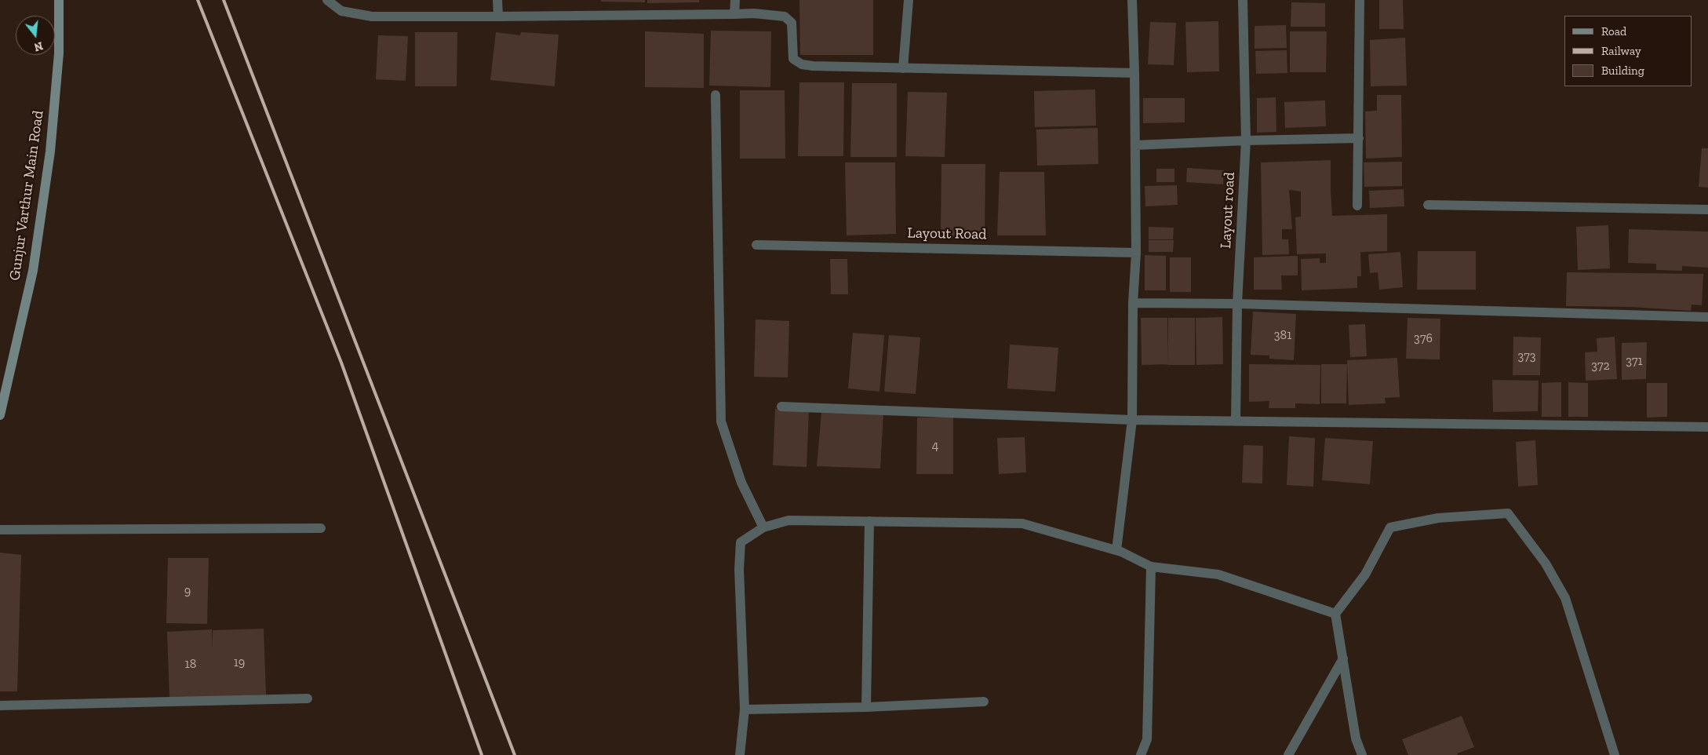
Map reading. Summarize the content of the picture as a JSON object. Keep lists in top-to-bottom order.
{
  "streets": {
    "main road": ["Gunjur Varthur Main Road"],
    "street": ["Layout road", "Layout Road"]
  },
  "house_numbers": [
    "381",
    "376",
    "373",
    "371",
    "372",
    "4",
    "9",
    "19",
    "18"
  ],
  "legend": ["Road", "Railway", "Building"],
  "north": "bottom"
}
